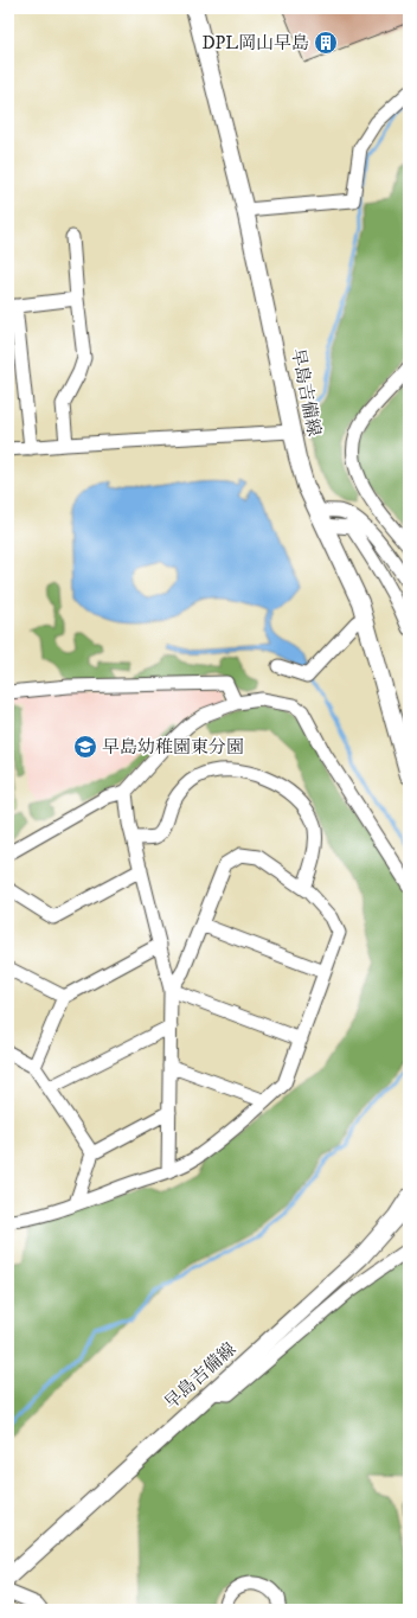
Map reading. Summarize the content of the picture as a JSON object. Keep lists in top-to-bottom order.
{
  "streets": {
    "main road": ["早島吉備線"]
  },
  "places": {
    "building": ["DPL岡山早島"],
    "school or university": ["早島幼稚園東分園"]
  }
}
